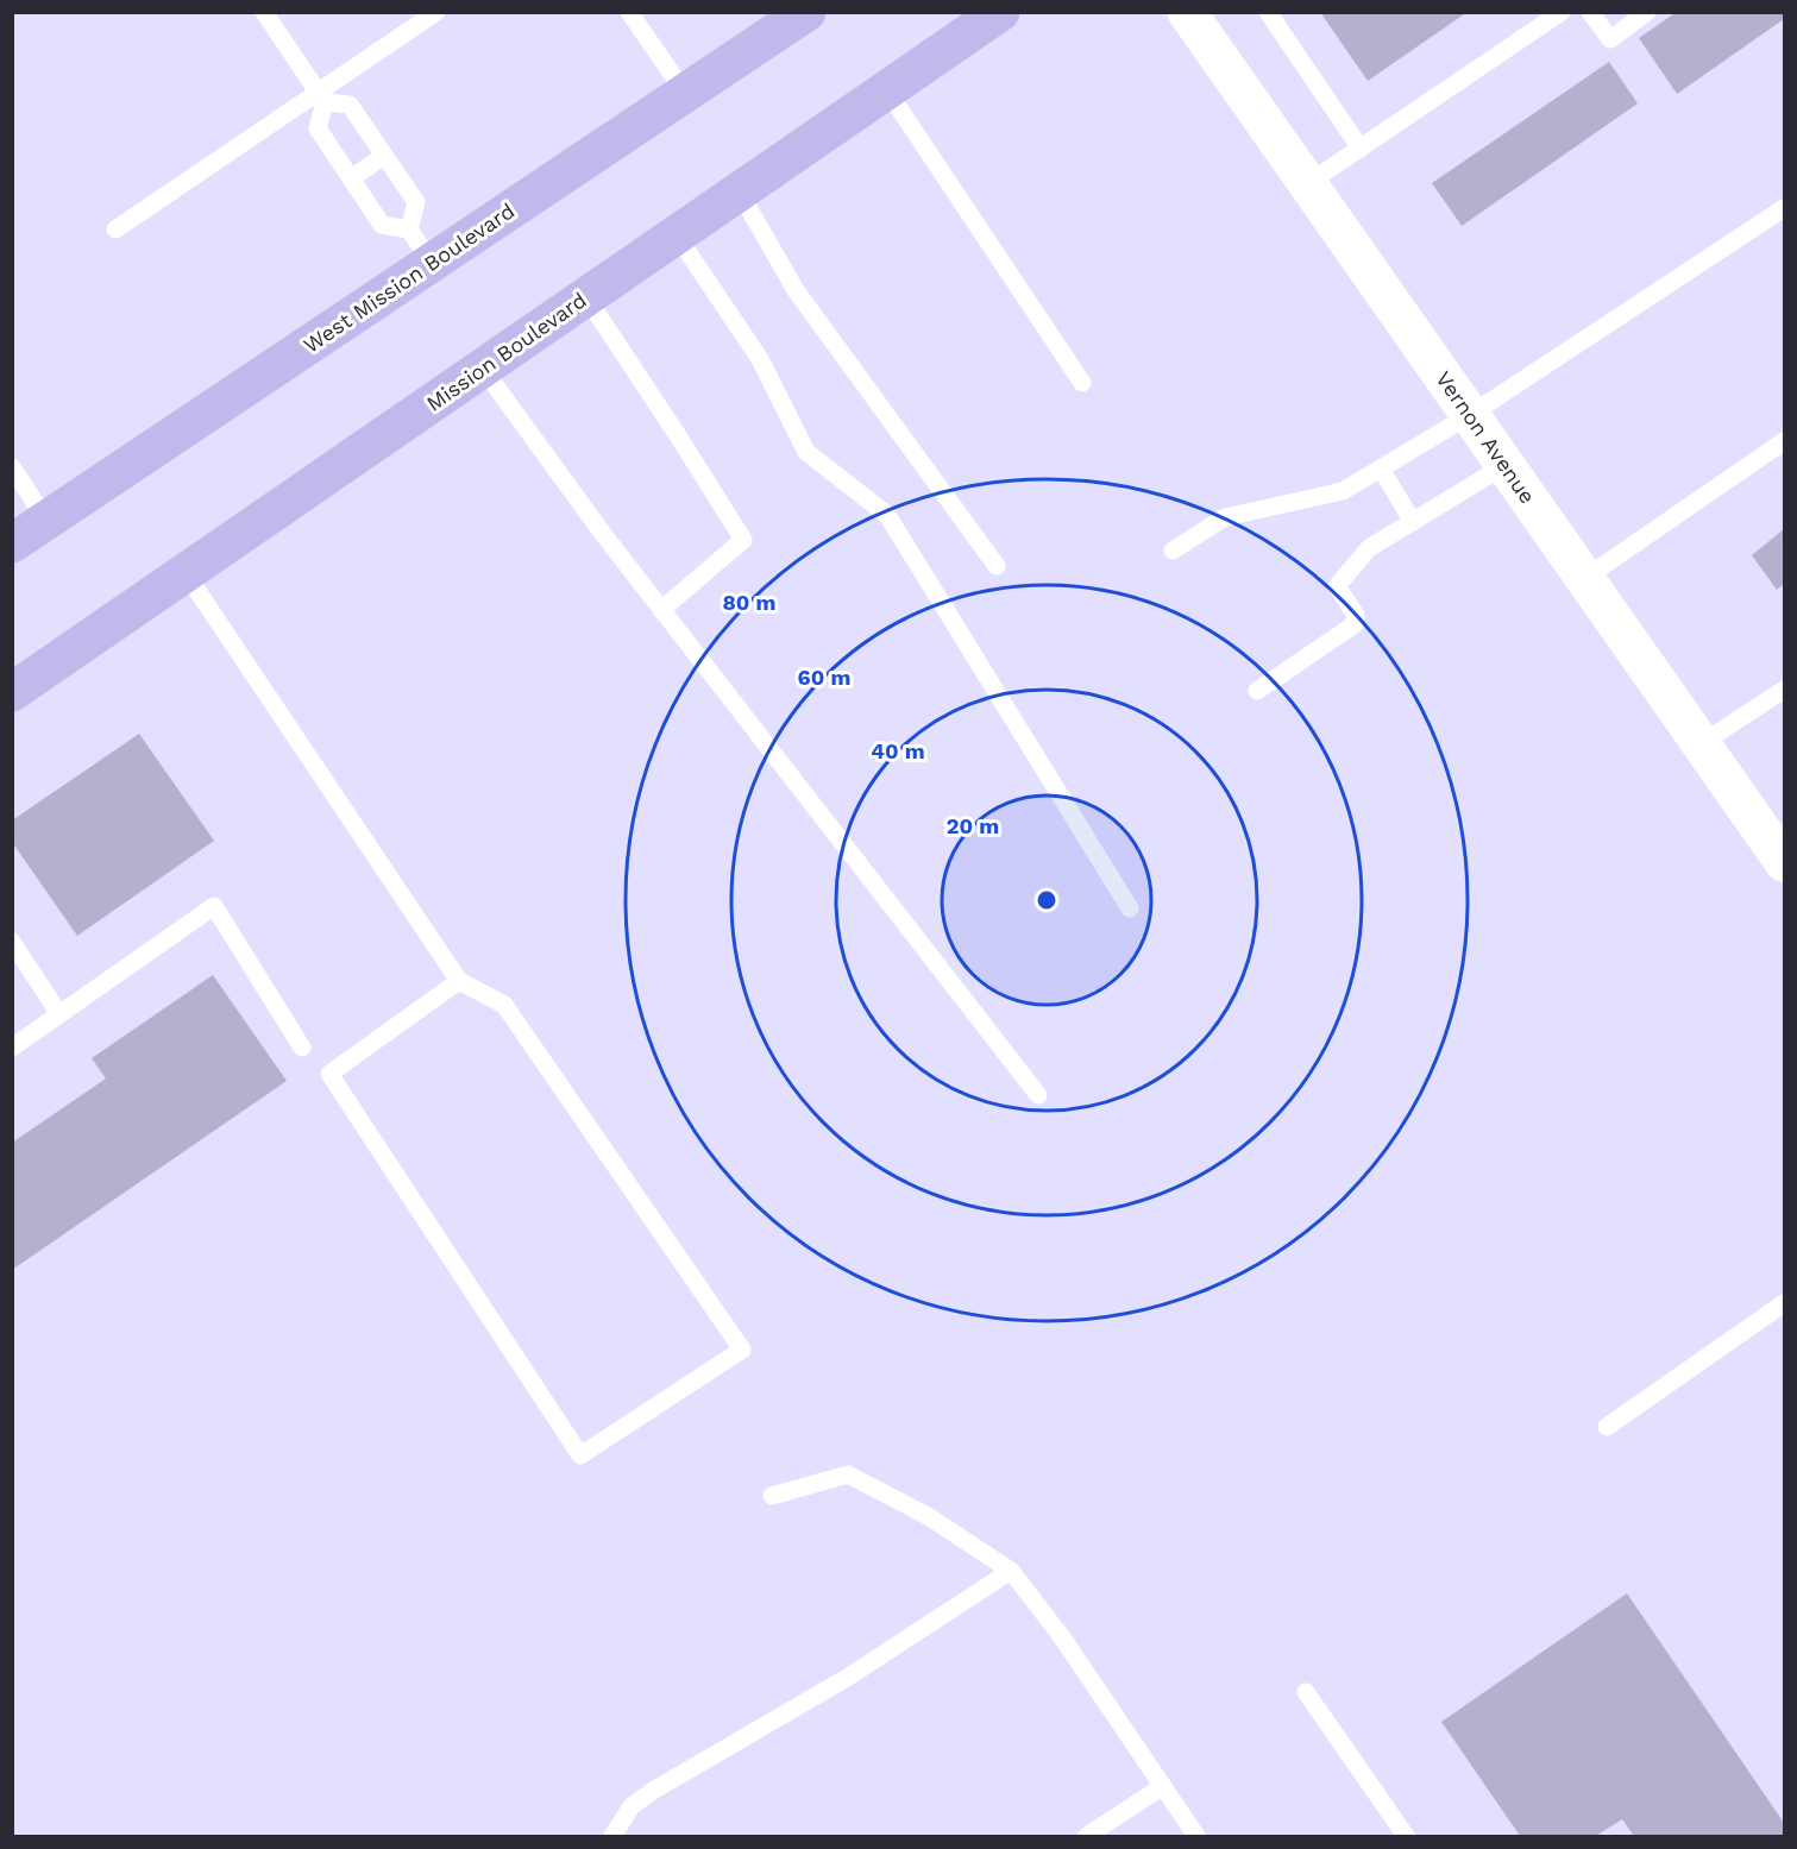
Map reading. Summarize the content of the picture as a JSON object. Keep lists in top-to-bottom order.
{
  "streets": {
    "main road": ["West Mission Boulevard", "Mission Boulevard"],
    "street": ["Vernon Avenue"]
  },
  "rings": [
    "80 m",
    "60 m",
    "40 m",
    "20 m"
  ]
}
